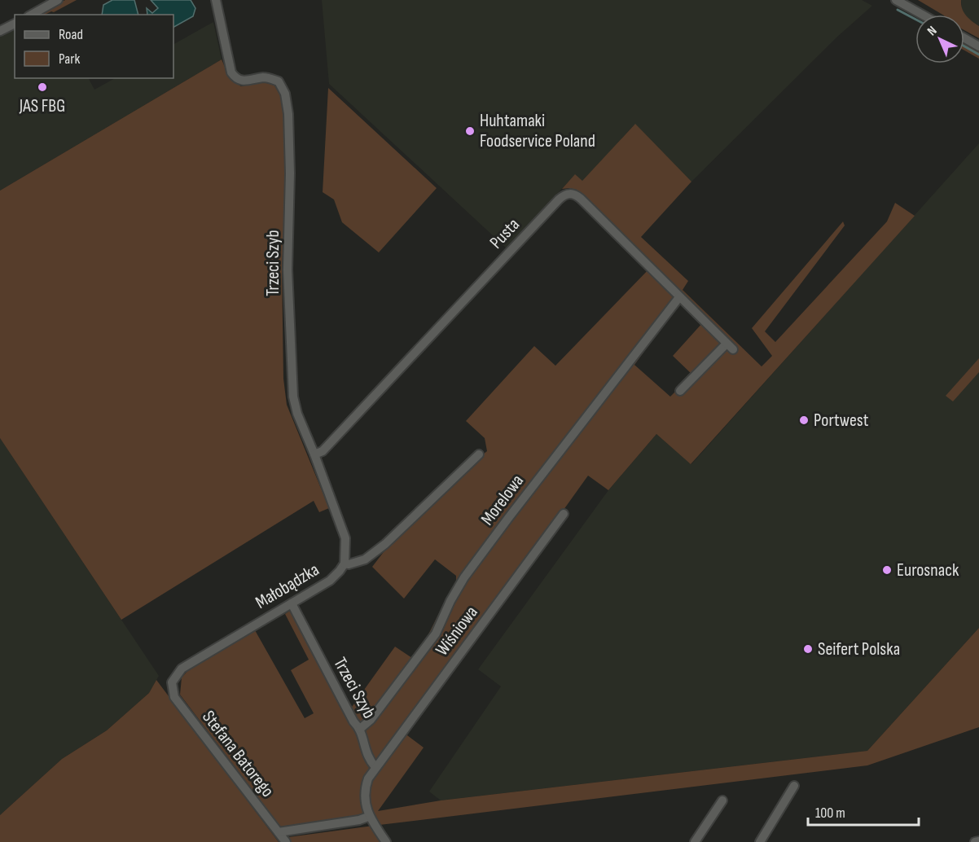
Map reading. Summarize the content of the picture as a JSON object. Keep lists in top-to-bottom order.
{
  "streets": {
    "street": [
      "Pusta",
      "Trzeci Szyb",
      "Morelowa",
      "Małobądzka",
      "Wiśniowa",
      "Stefana Batorego"
    ]
  },
  "crossings": [
    ["Pusta", "Trzeci Szyb"],
    ["Pusta", "Morelowa"],
    ["Trzeci Szyb", "Morelowa"],
    ["Trzeci Szyb", "Małobądzka"],
    ["Trzeci Szyb", "Wiśniowa"],
    ["Małobądzka", "Stefana Batorego"]
  ],
  "places": [
    "JAS FBG",
    "Huhtamaki Foodservice Poland",
    "Portwest",
    "Eurosnack",
    "Seifert Polska"
  ],
  "legend": ["Road", "Park"],
  "scale_bar": "100 m",
  "north": "top left"
}
